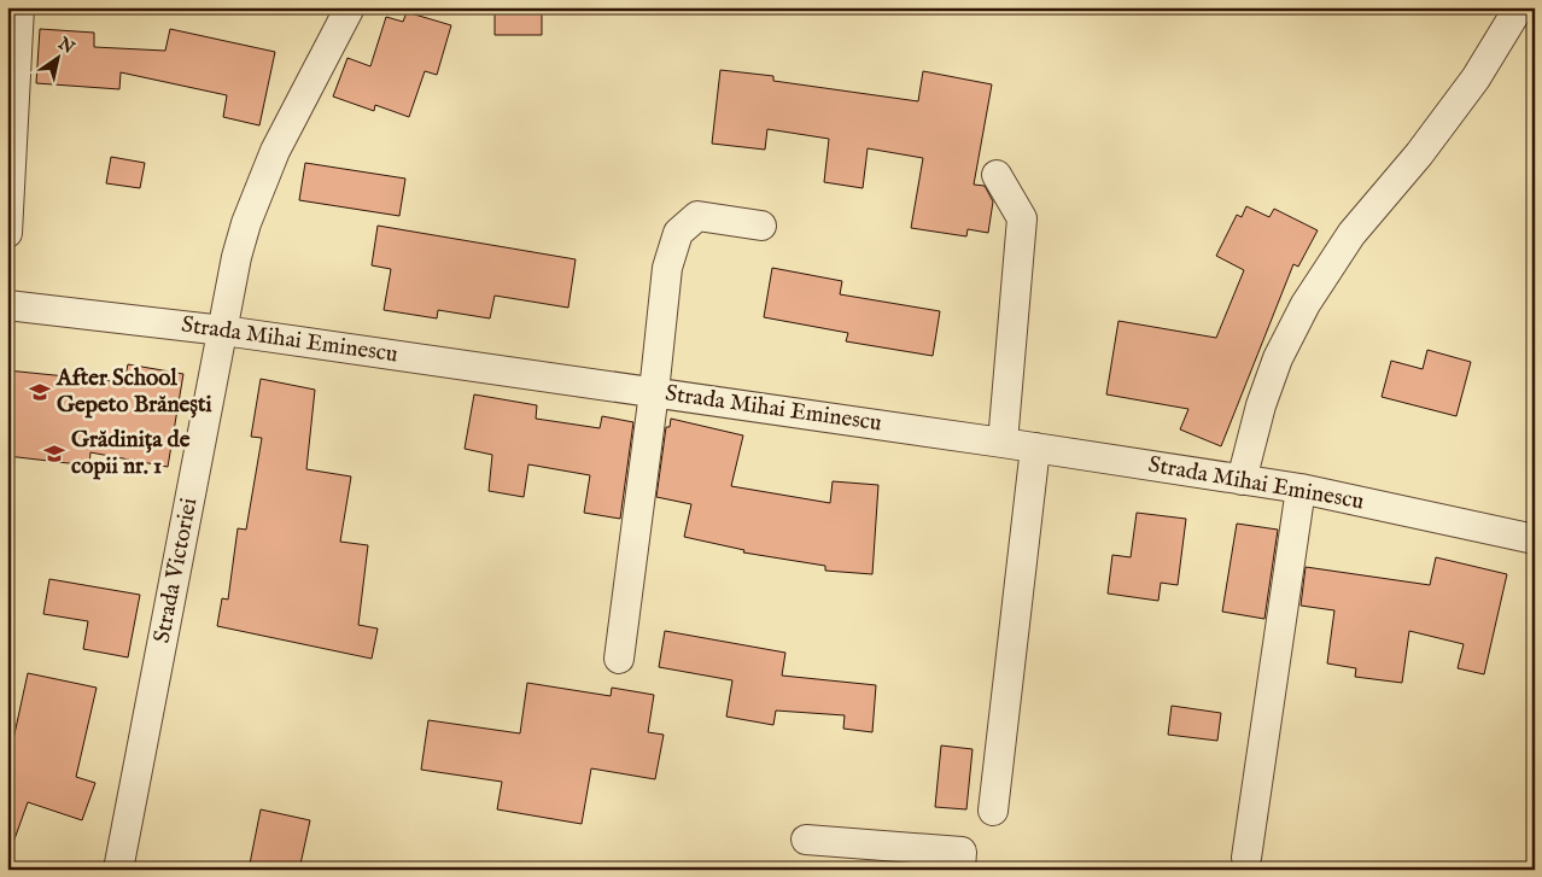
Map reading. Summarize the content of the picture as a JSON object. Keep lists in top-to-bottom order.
{
  "streets": {
    "street": ["Strada Mihai Eminescu", "Strada Victoriei"]
  },
  "crossings": [
    ["Strada Mihai Eminescu", "Strada Victoriei"]
  ],
  "places": {
    "school or university": ["After School Gepeto Brănești", "Grădinița de copii nr. 1"]
  },
  "north": "top right"
}
